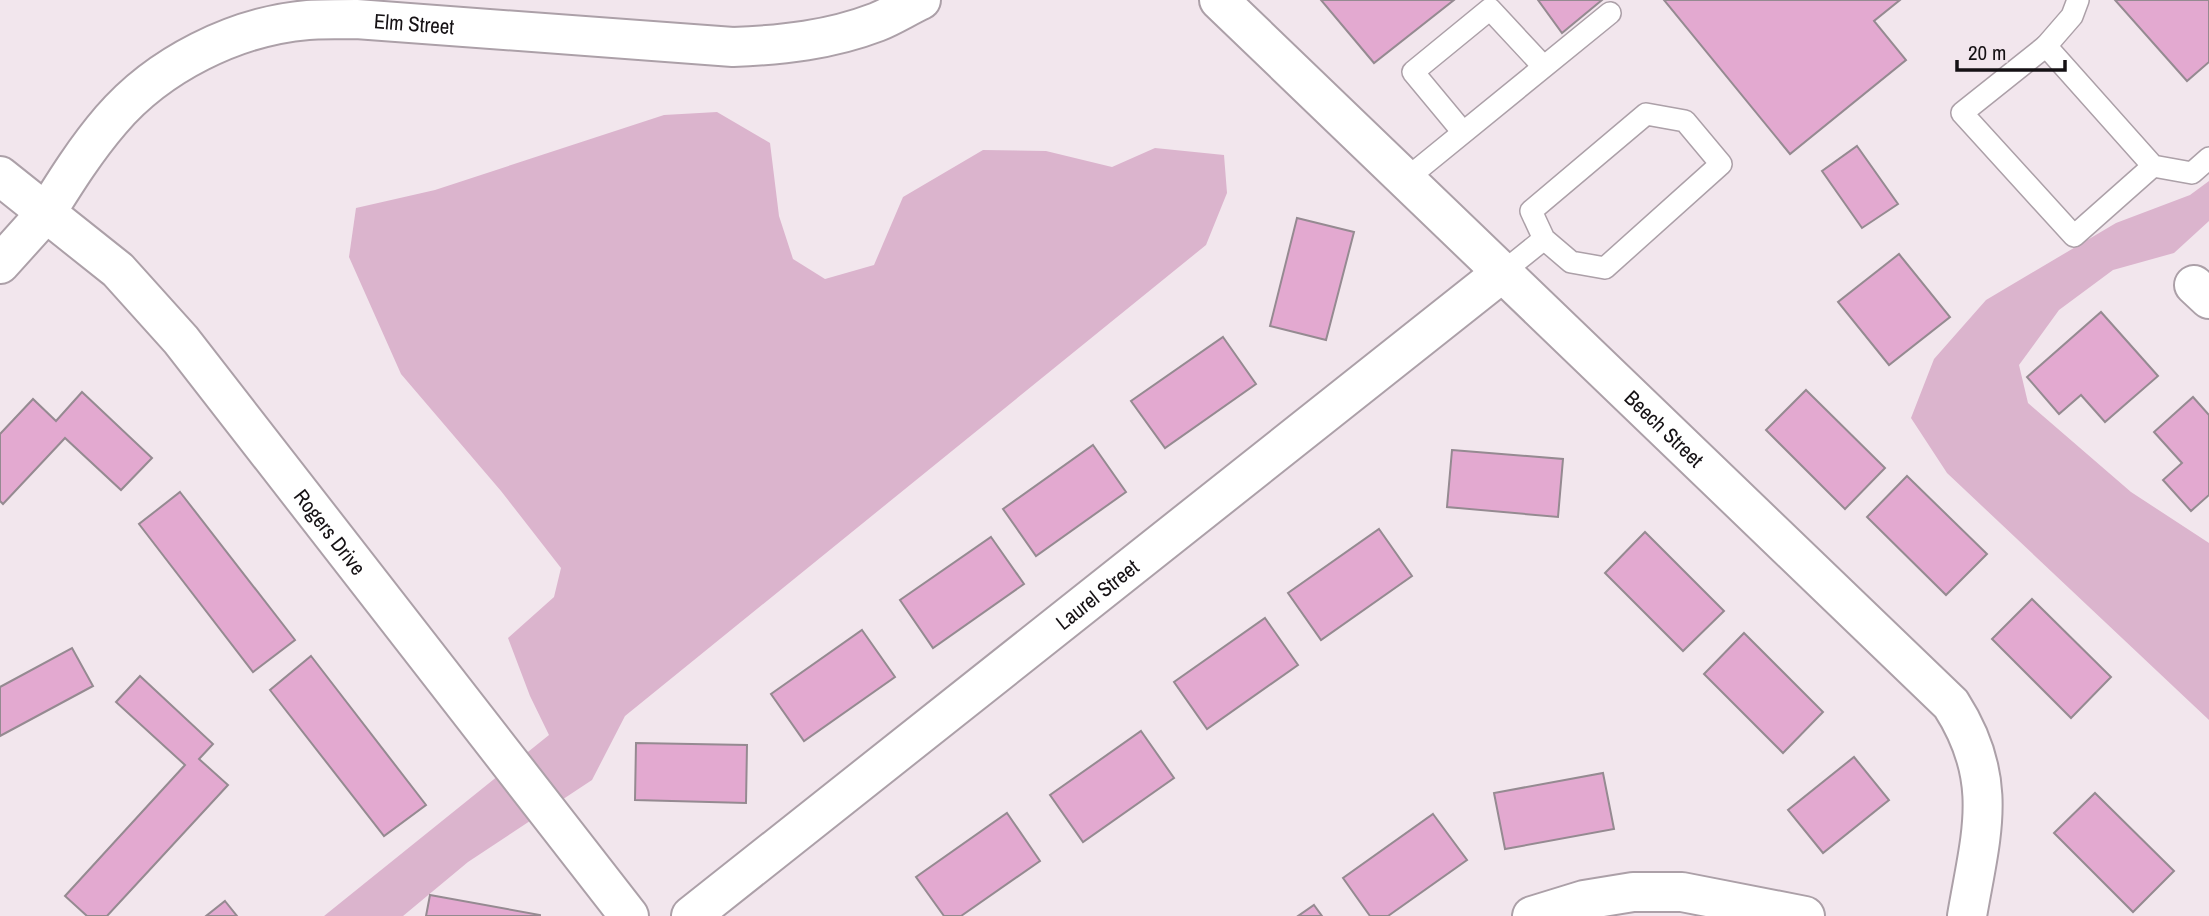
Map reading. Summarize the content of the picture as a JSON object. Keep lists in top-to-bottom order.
{
  "streets": {
    "street": [
      "Elm Street",
      "Beech Street",
      "Rogers Drive",
      "Laurel Street"
    ]
  },
  "crossings": [
    ["Elm Street", "Rogers Drive"],
    ["Beech Street", "Laurel Street"]
  ],
  "scale_bar": "20 m"
}
